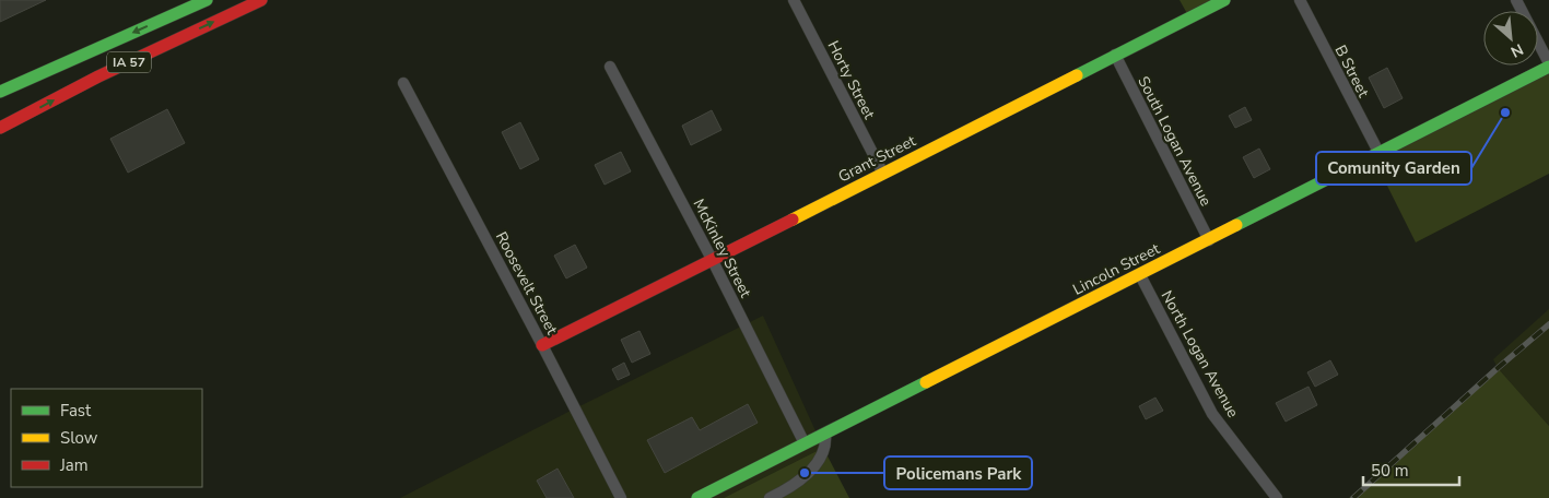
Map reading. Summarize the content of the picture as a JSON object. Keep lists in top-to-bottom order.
{
  "streets": {
    "main road": ["IA 57", "Grant Street", "Lincoln Street"],
    "street": [
      "B Street",
      "Horty Street",
      "South Logan Avenue",
      "McKinley Street",
      "Roosevelt Street",
      "North Logan Avenue"
    ]
  },
  "crossings": [
    ["B Street", "Lincoln Street"],
    ["Horty Street", "Grant Street"],
    ["South Logan Avenue", "Grant Street"],
    ["South Logan Avenue", "Lincoln Street"],
    ["Grant Street", "McKinley Street"],
    ["Grant Street", "Roosevelt Street"],
    ["McKinley Street", "Lincoln Street"],
    ["Lincoln Street", "North Logan Avenue"]
  ],
  "places": ["Comunity Garden", "Policemans Park"],
  "legend": ["Fast", "Slow", "Jam"],
  "scale_bar": "50 m",
  "north": "bottom right"
}
